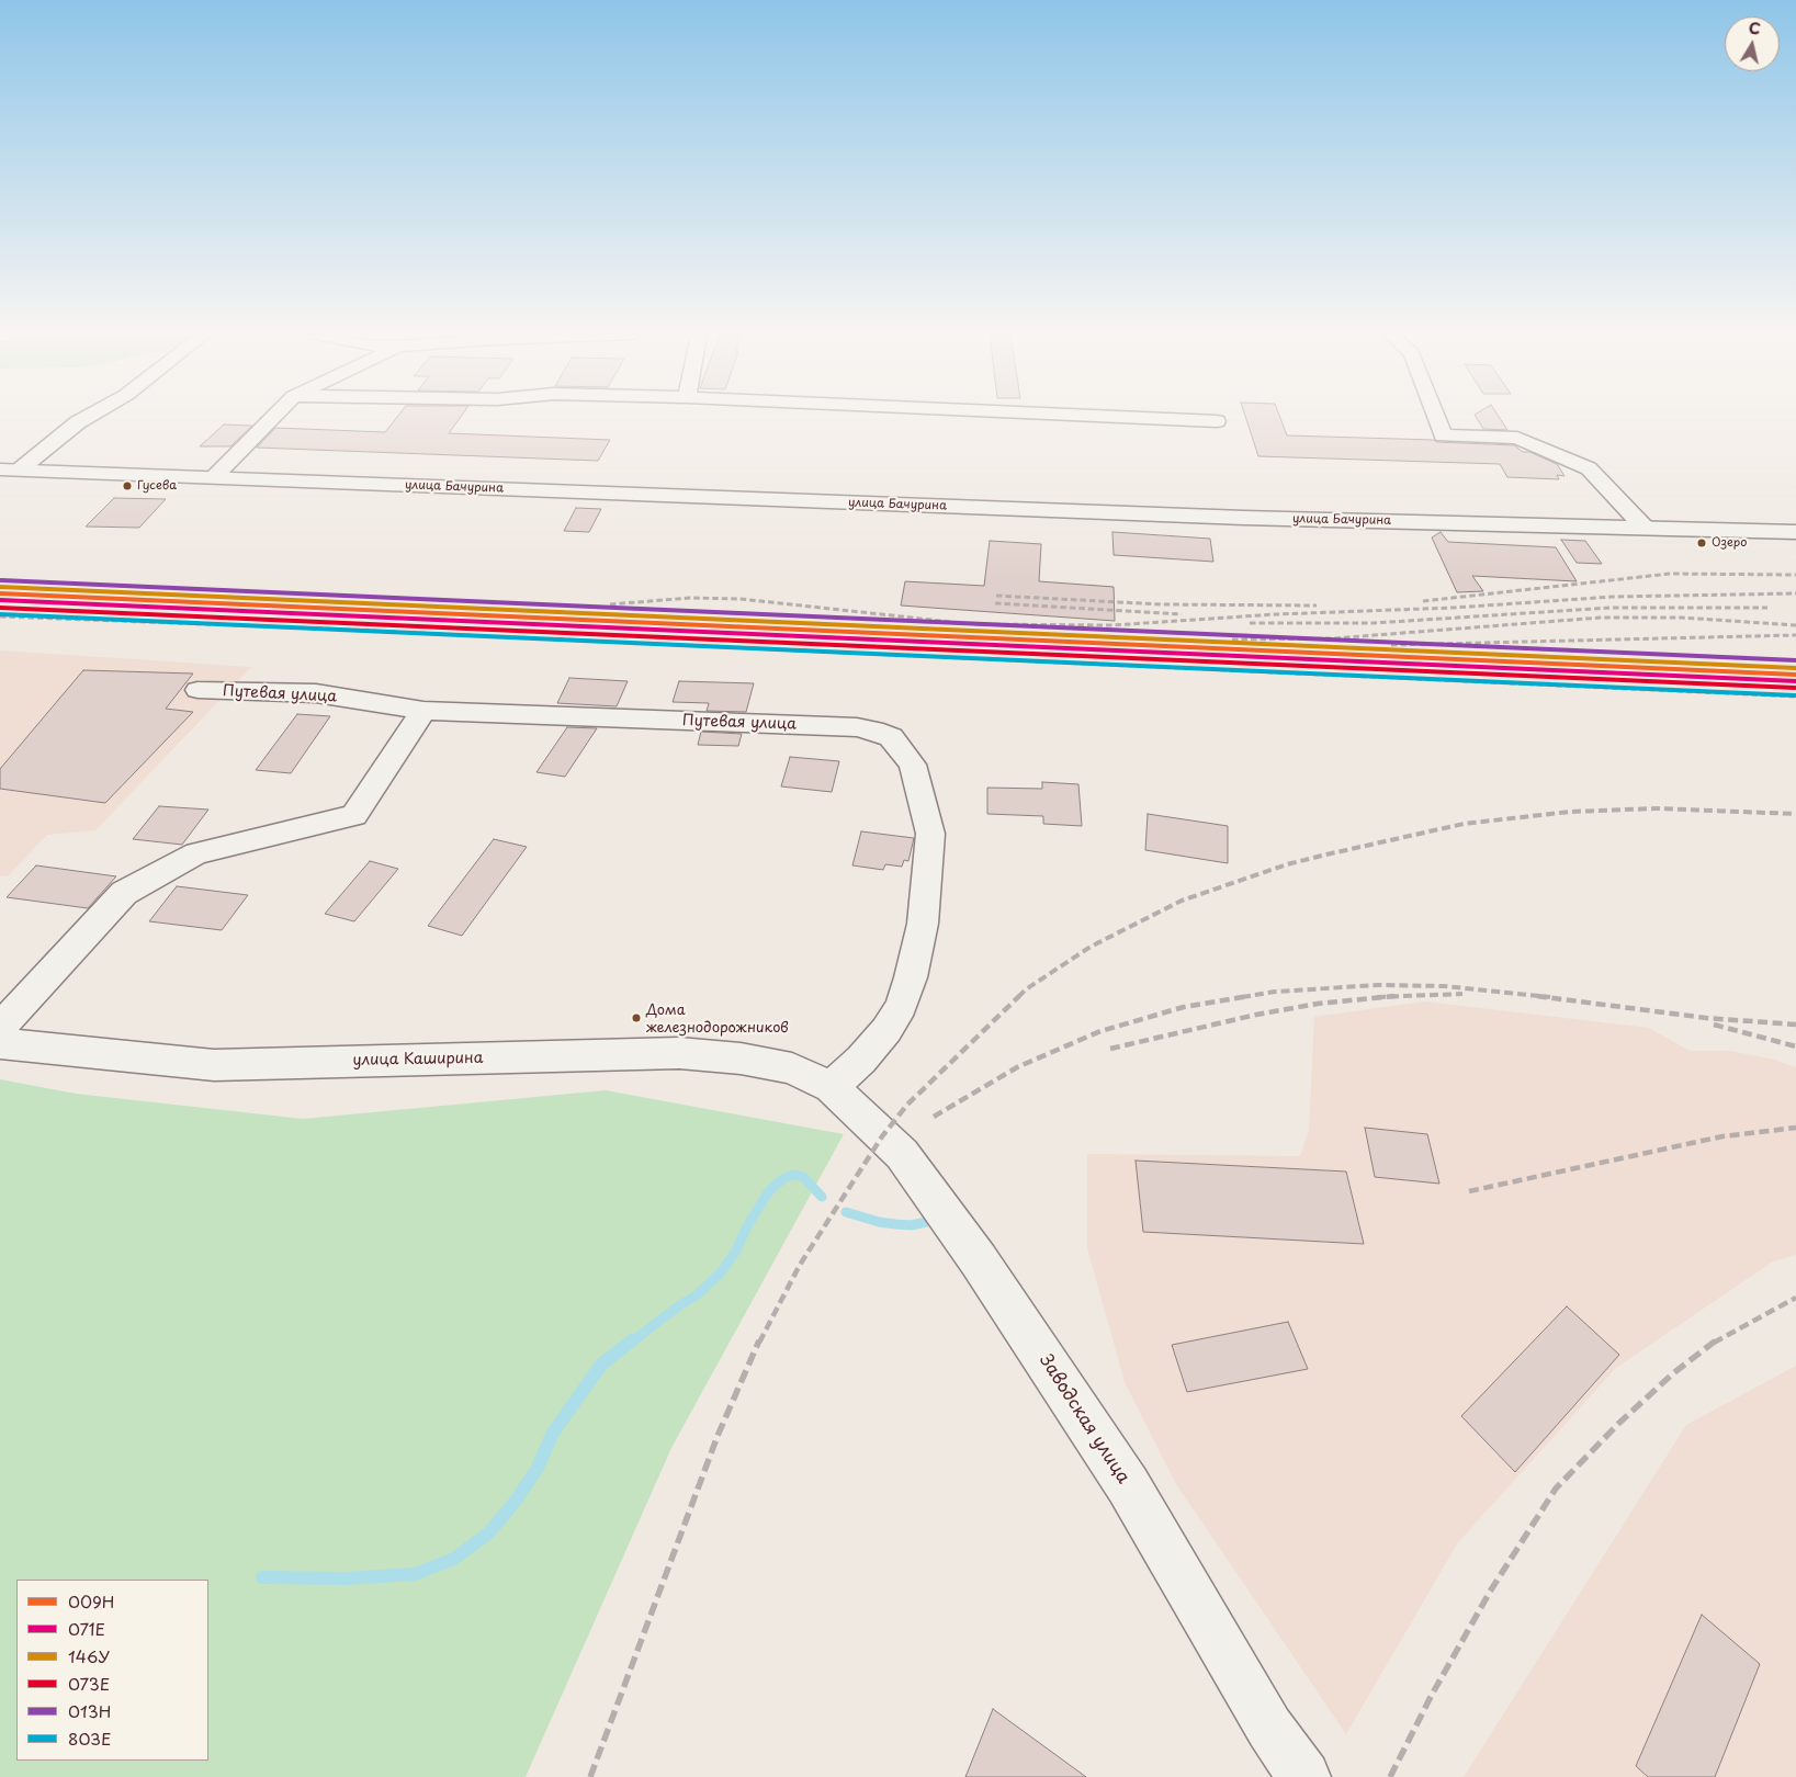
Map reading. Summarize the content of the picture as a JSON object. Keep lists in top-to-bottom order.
{
  "streets": {
    "street": [
      "улица Бачурина",
      "Путевая улица",
      "улица Каширина",
      "Заводская улица"
    ]
  },
  "crossings": [
    ["Путевая улица", "улица Каширина"],
    ["Путевая улица", "Заводская улица"],
    ["улица Каширина", "Заводская улица"]
  ],
  "places": ["Гусева", "Озеро", "Дома железнодорожников"],
  "lines": [
    "transit line 013Н",
    "transit line 146У",
    "transit line 009Н",
    "transit line 071Е",
    "transit line 073Е",
    "transit line 803Е"
  ],
  "legend": [
    "009Н",
    "071Е",
    "146У",
    "073Е",
    "013Н",
    "803Е"
  ],
  "north": "top"
}
